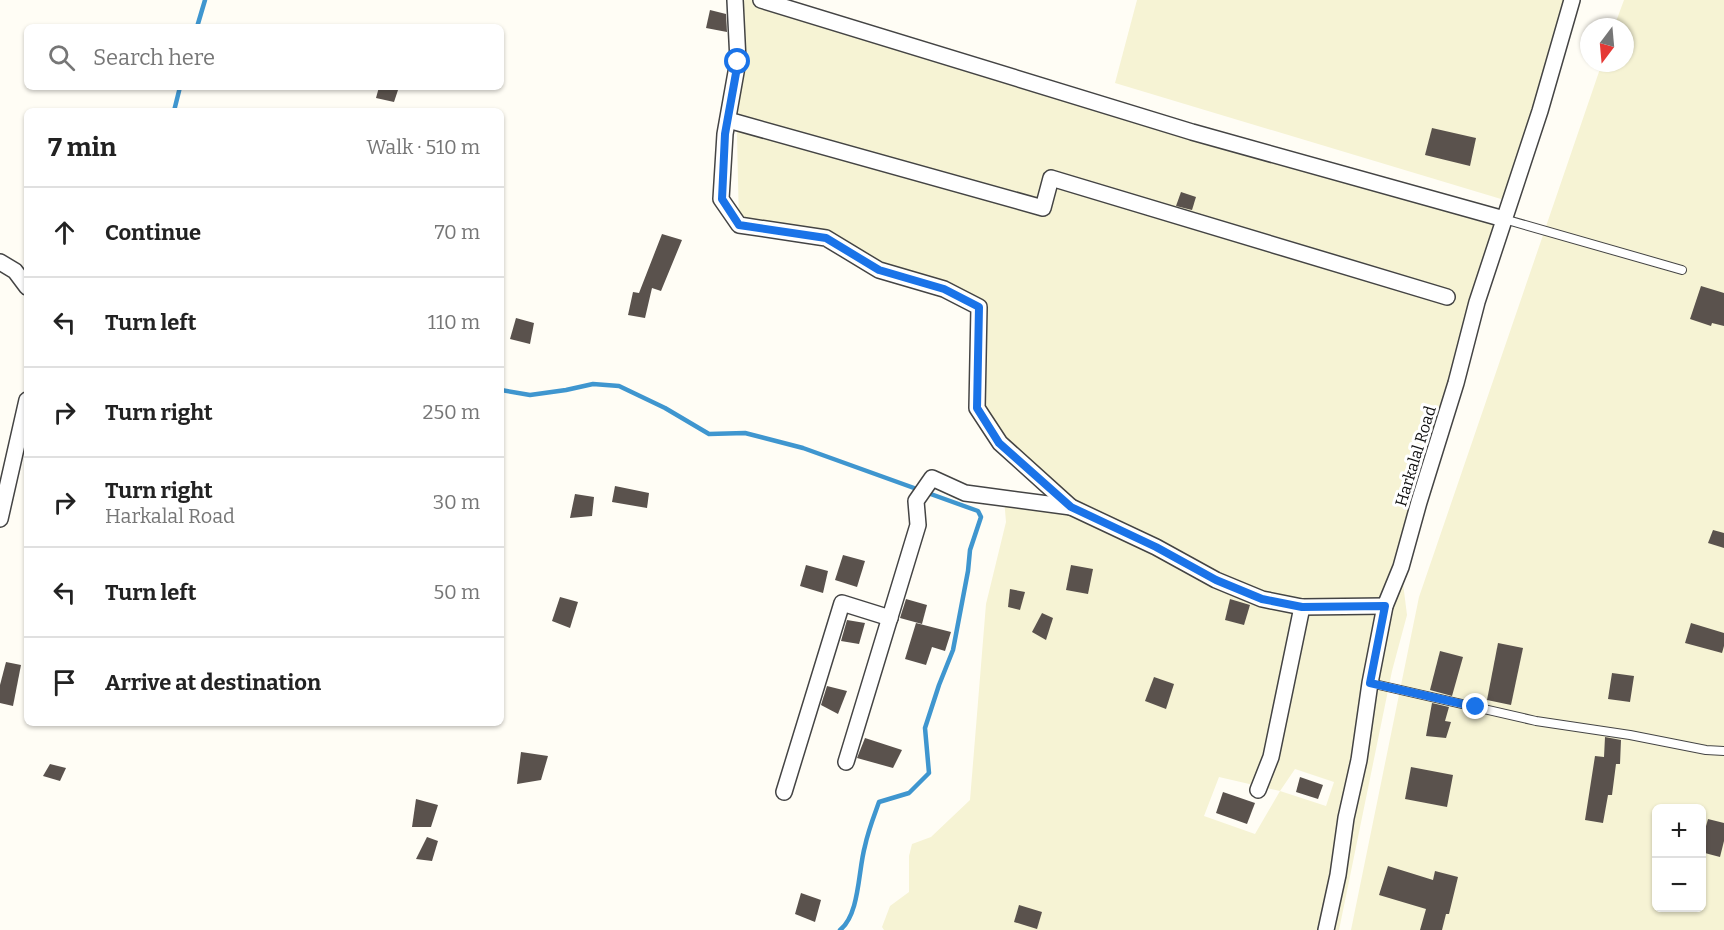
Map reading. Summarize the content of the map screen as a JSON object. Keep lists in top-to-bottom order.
{
  "streets": {
    "street": ["Harkalal Road"]
  },
  "north": "bottom",
  "page": {
    "search": "Search here",
    "heading": ["7 min", "Walk · 510 m"],
    "list": [
      ["Continue", "70 m"],
      ["Turn left", "110 m"],
      ["Turn right", "250 m"],
      ["Turn right", "Harkalal Road", "30 m"],
      ["Turn left", "50 m"],
      "Arrive at destination"
    ],
    "map_buttons": ["+", "−"]
  }
}
